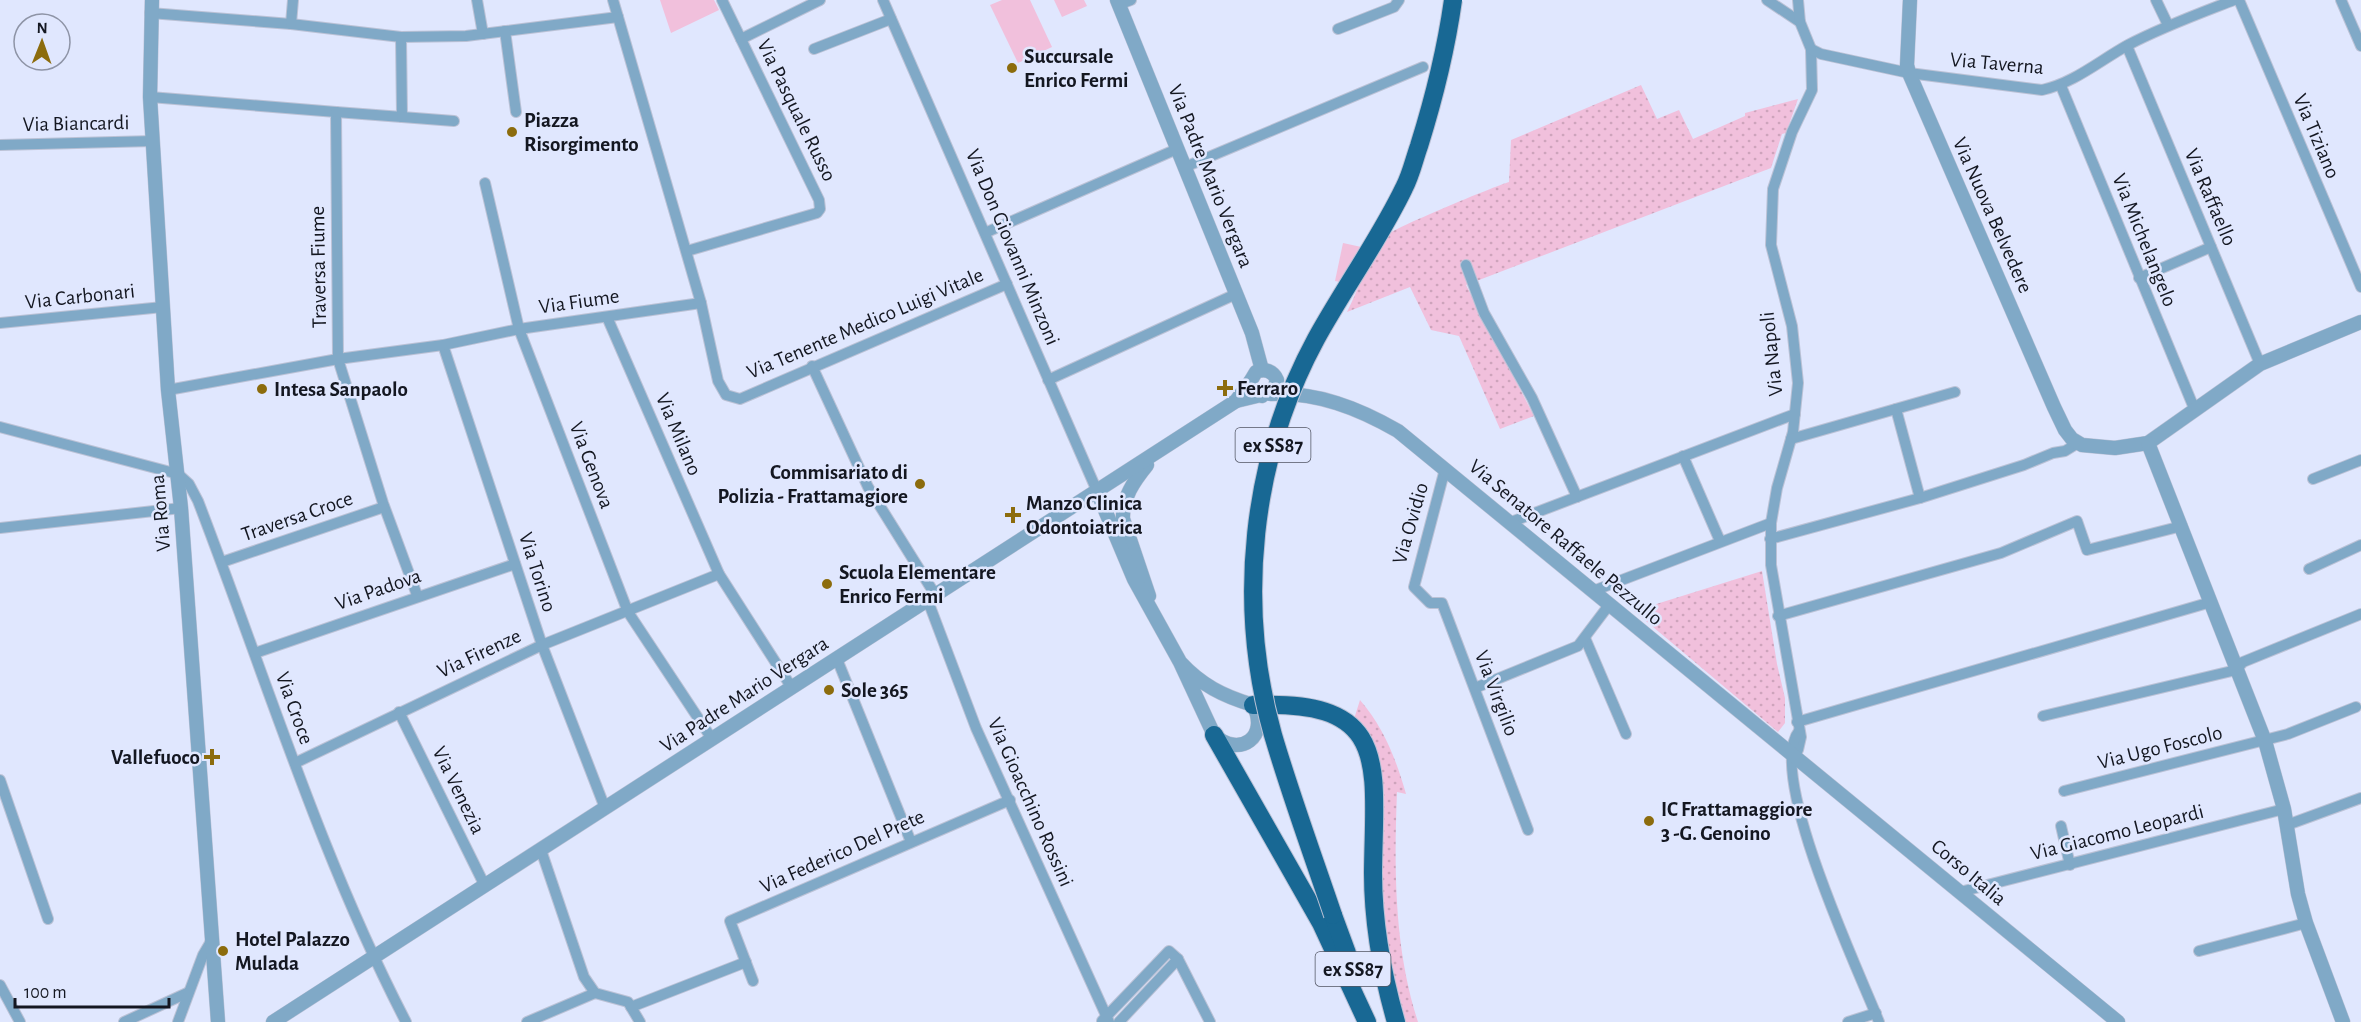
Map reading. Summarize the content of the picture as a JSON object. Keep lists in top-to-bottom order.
{
  "streets": {
    "highway": ["ex SS87"],
    "street": [
      "Via Taverna",
      "Via Pasquale Russo",
      "Via Biancardi",
      "Via Tiziano",
      "Via Padre Mario Vergara",
      "Via Raffaello",
      "Via Nuova Belvedere",
      "Via Michelangelo",
      "Via Don Giovanni Minzoni",
      "Traversa Fiume",
      "Via Carbonari",
      "Via Fiume",
      "Via Tenente Medico Luigi Vitale",
      "Via Napoli",
      "Via Milano",
      "Via Genova",
      "Via Roma",
      "Traversa Croce",
      "Via Ovidio",
      "Via Senatore Raffaele Pezzullo",
      "Via Torino",
      "Via Padova",
      "Via Firenze",
      "Via Virgilio",
      "Via Croce",
      "Via Ugo Foscolo",
      "Via Venezia",
      "Via Gioacchino Rossini",
      "Via Giacomo Leopardi",
      "Via Federico Del Prete",
      "Corso Italia"
    ]
  },
  "crossings": [
    ["Via Taverna", "Via Raffaello"],
    ["Via Taverna", "Via Nuova Belvedere"],
    ["Via Taverna", "Via Michelangelo"],
    ["Via Taverna", "Via Napoli"],
    ["Via Biancardi", "Via Roma"],
    ["Via Padre Mario Vergara", "Via Don Giovanni Minzoni"],
    ["Via Padre Mario Vergara", "Via Milano"],
    ["Via Padre Mario Vergara", "Via Genova"],
    ["Via Padre Mario Vergara", "Via Senatore Raffaele Pezzullo"],
    ["Via Padre Mario Vergara", "Via Torino"],
    ["Via Padre Mario Vergara", "Via Croce"],
    ["Via Padre Mario Vergara", "Via Venezia"],
    ["Via Padre Mario Vergara", "Via Gioacchino Rossini"],
    ["Via Don Giovanni Minzoni", "Via Tenente Medico Luigi Vitale"],
    ["Traversa Fiume", "Via Fiume"],
    ["Traversa Fiume", "Traversa Croce"],
    ["Traversa Fiume", "Via Padova"],
    ["Via Carbonari", "Via Roma"],
    ["Via Fiume", "Via Tenente Medico Luigi Vitale"],
    ["Via Fiume", "Via Milano"],
    ["Via Fiume", "Via Genova"],
    ["Via Fiume", "Via Roma"],
    ["Via Fiume", "Via Torino"],
    ["Via Tenente Medico Luigi Vitale", "Via Gioacchino Rossini"],
    ["Via Napoli", "Via Senatore Raffaele Pezzullo"],
    ["Via Napoli", "Corso Italia"],
    ["Via Milano", "Via Firenze"],
    ["Via Genova", "Via Firenze"],
    ["Via Roma", "Via Croce"],
    ["Traversa Croce", "Via Croce"],
    ["Via Ovidio", "Via Senatore Raffaele Pezzullo"],
    ["Via Ovidio", "Via Virgilio"],
    ["Via Senatore Raffaele Pezzullo", "Corso Italia"],
    ["Via Torino", "Via Padova"],
    ["Via Torino", "Via Firenze"],
    ["Via Padova", "Via Croce"],
    ["Via Firenze", "Via Croce"],
    ["Via Firenze", "Via Venezia"],
    ["Via Gioacchino Rossini", "Via Federico Del Prete"],
    ["Via Giacomo Leopardi", "Corso Italia"]
  ],
  "places": {
    "other": [
      "Succursale Enrico Fermi",
      "Piazza Risorgimento",
      "Intesa Sanpaolo",
      "Commisariato di Polizia - Frattamagiore",
      "Scuola Elementare Enrico Fermi",
      "Sole 365",
      "IC Frattamaggiore 3 -G. Genoino",
      "Hotel Palazzo Mulada"
    ],
    "health": ["Ferraro", "Manzo Clinica Odontoiatrica", "Vallefuoco"]
  },
  "scale_bar": "100 m",
  "north": "top"
}
